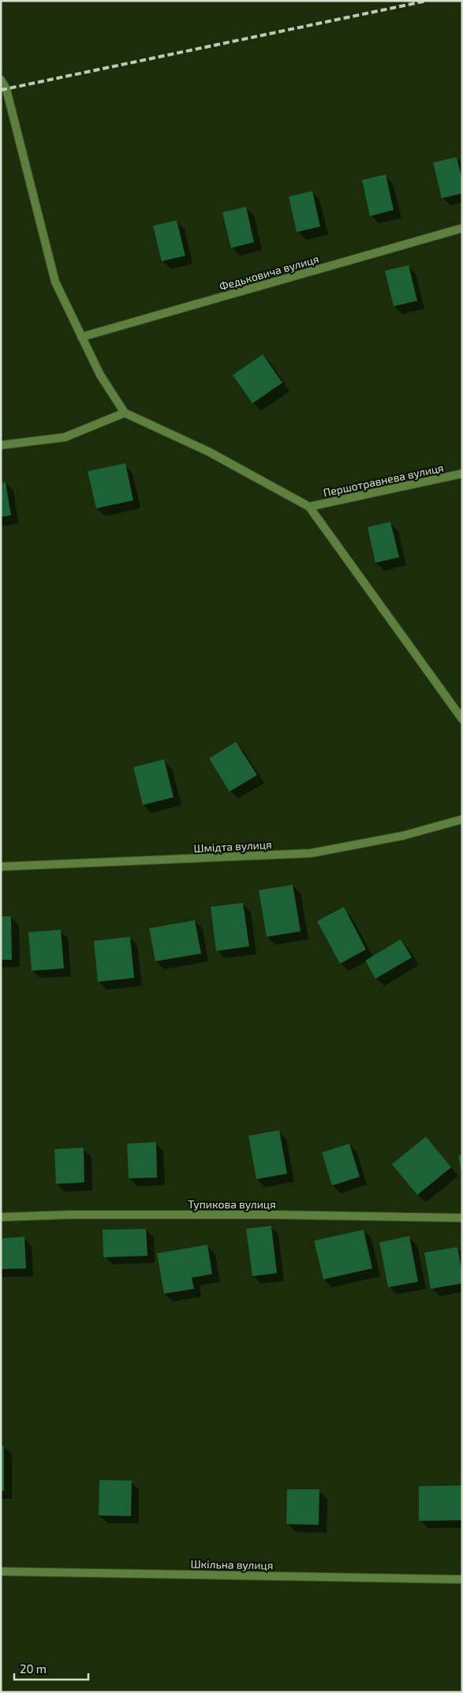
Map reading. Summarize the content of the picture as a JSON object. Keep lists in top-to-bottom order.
{
  "streets": {
    "street": [
      "Федьковича вулиця",
      "Першотравнева вулиця",
      "Шмідта вулиця",
      "Тупикова вулиця",
      "Шкільна вулиця"
    ]
  },
  "scale_bar": "20 m"
}
